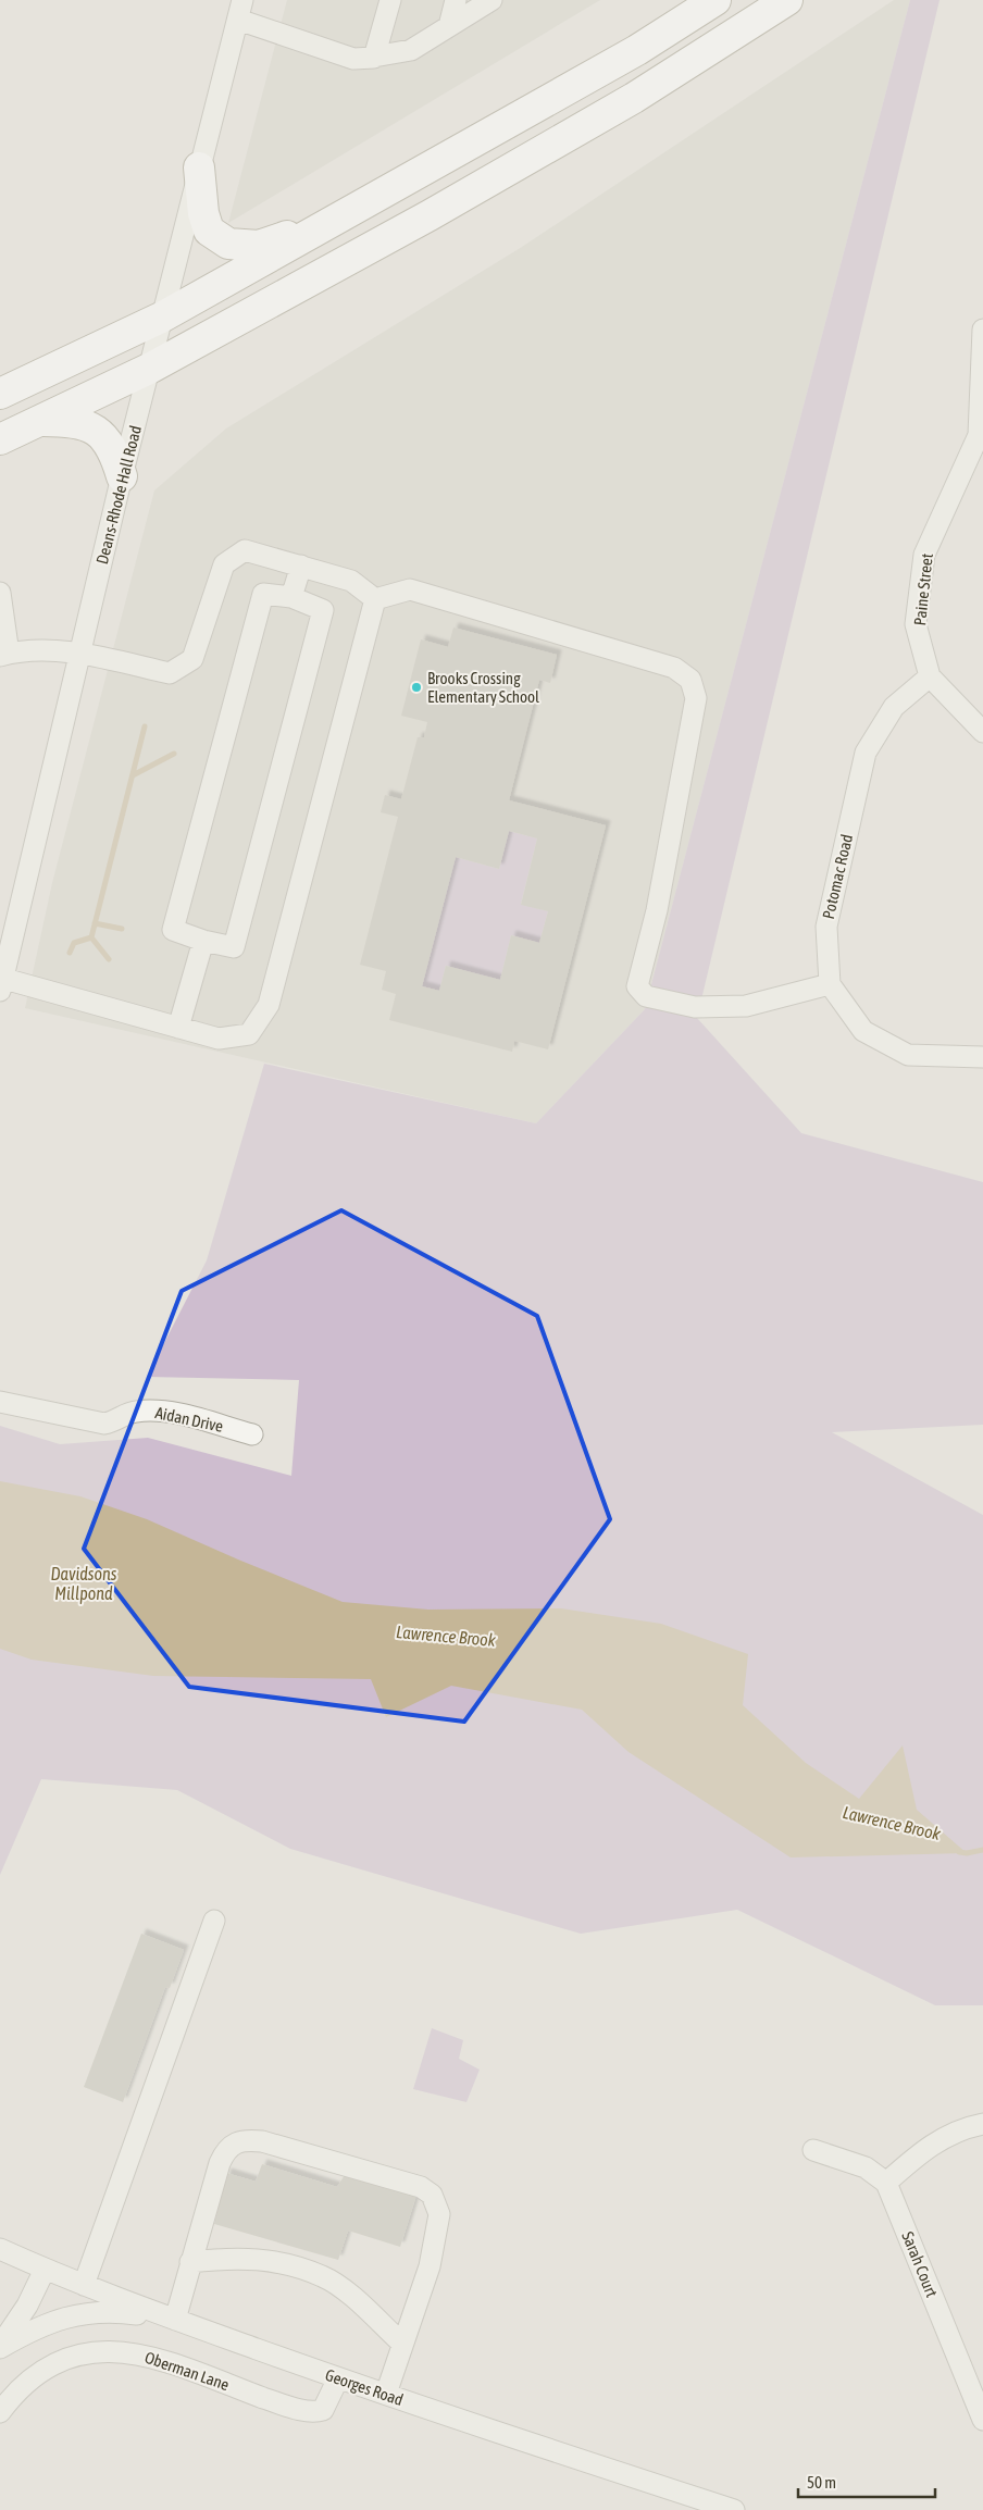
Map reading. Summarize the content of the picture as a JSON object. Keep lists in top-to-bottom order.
{
  "streets": {
    "street": [
      "Deans-Rhode Hall Road",
      "Paine Street",
      "Potomac Road",
      "Aidan Drive",
      "Sarah Court",
      "Oberman Lane",
      "Georges Road"
    ]
  },
  "crossings": [
    ["Paine Street", "Potomac Road"],
    ["Oberman Lane", "Georges Road"]
  ],
  "water": ["Davidsons Millpond", "Lawrence Brook"],
  "places": ["Brooks Crossing Elementary School"],
  "scale_bar": "50 m"
}
